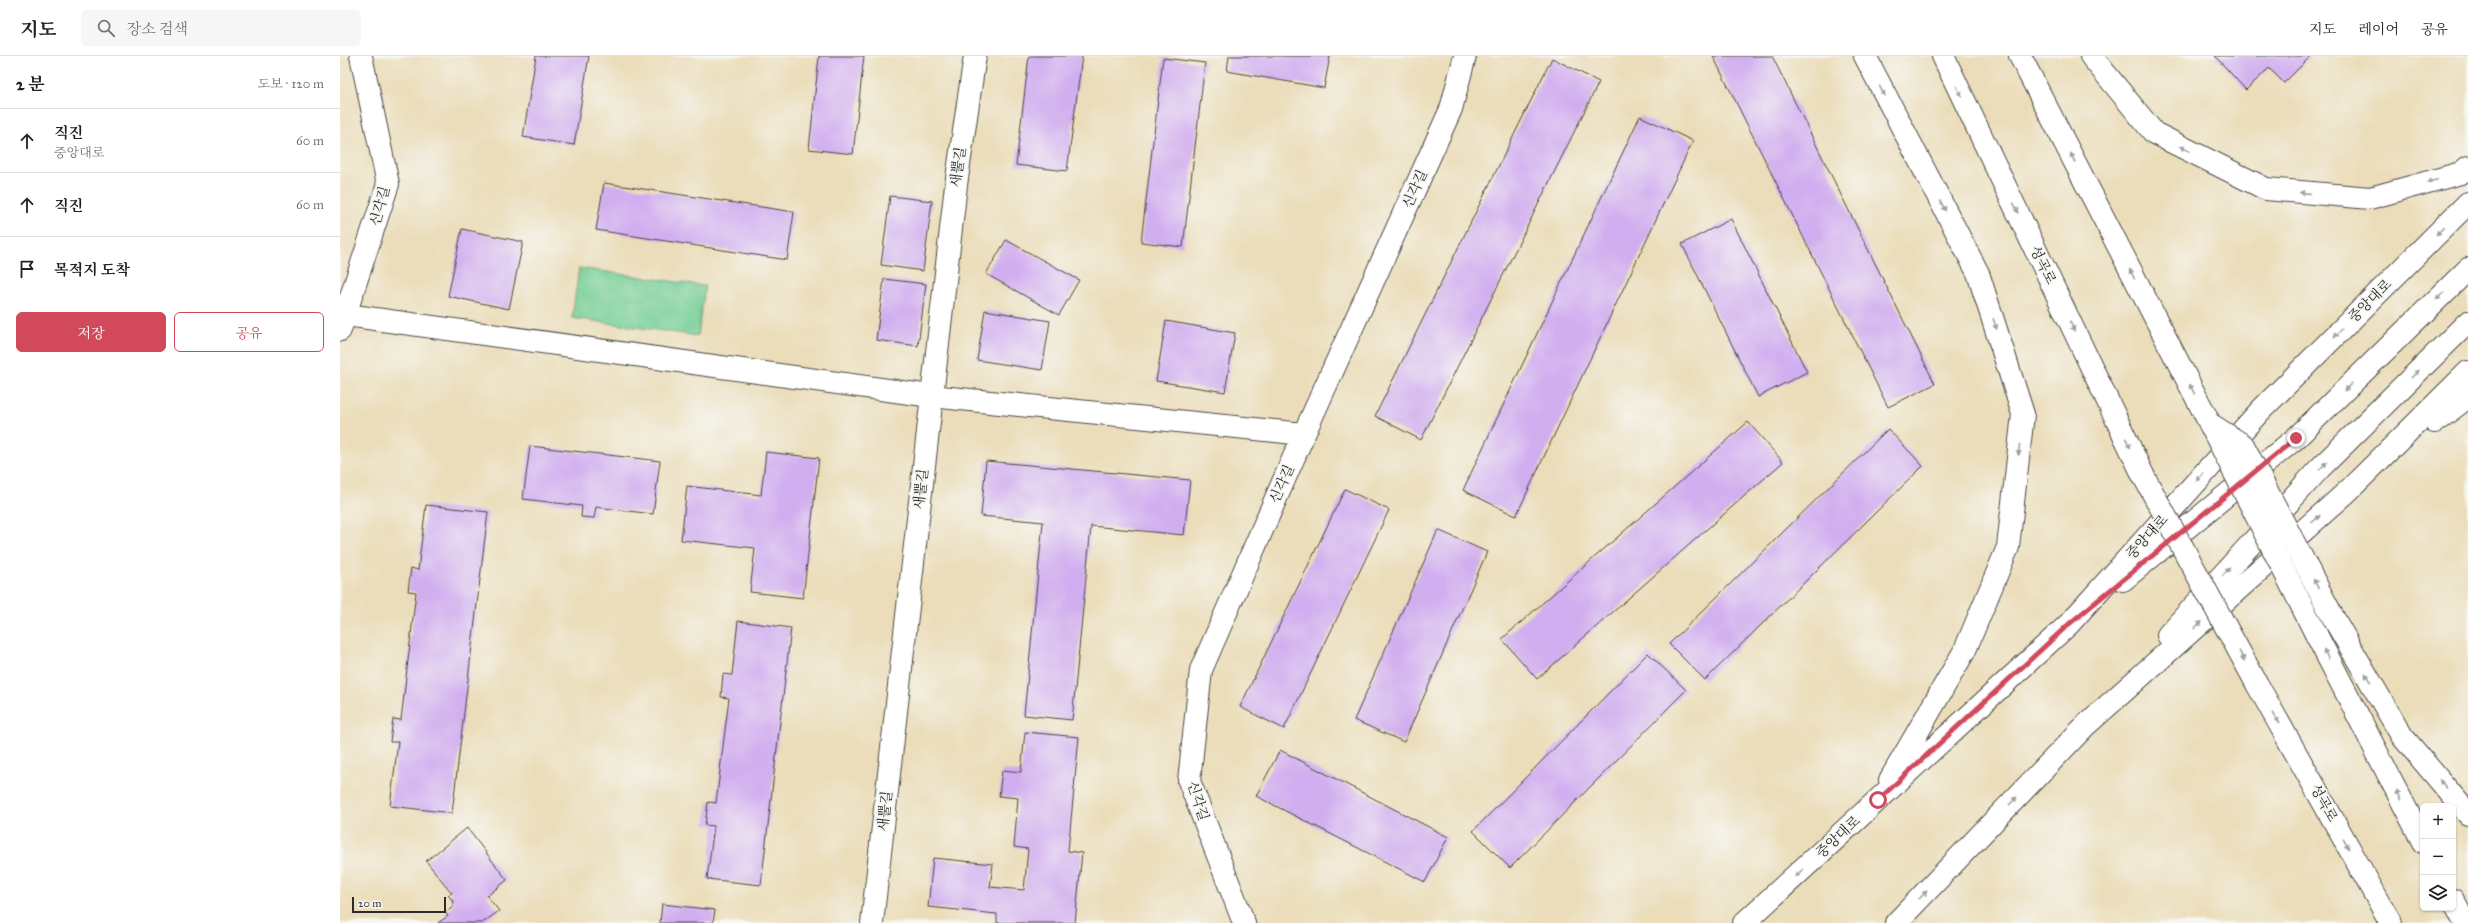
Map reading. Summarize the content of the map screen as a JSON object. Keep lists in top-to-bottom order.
{
  "streets": {
    "main road": [
      "새뿔길",
      "신각길",
      "성곡로",
      "중앙대로"
    ]
  },
  "scale_bar": "20 m",
  "page": {
    "header": "지도",
    "search": "장소 검색",
    "nav": ["지도", "레이어", "공유"],
    "heading": ["2 분", "도보 · 120 m"],
    "list": [
      ["직진", "중앙대로", "60 m"],
      ["직진", "60 m"],
      "목적지 도착"
    ],
    "buttons": ["저장", "공유"],
    "map_buttons": ["+", "−"],
    "scale": "20 m"
  }
}
